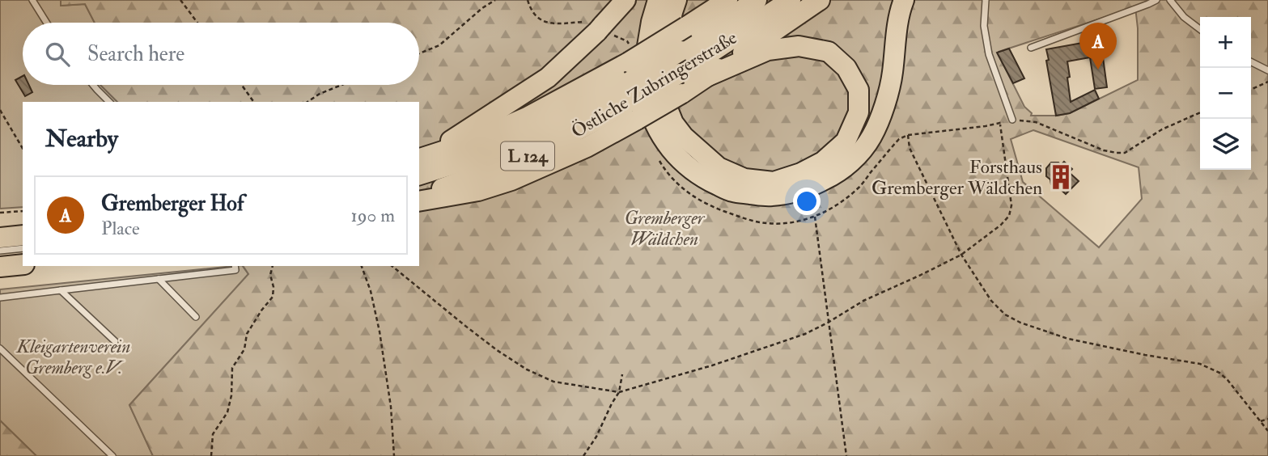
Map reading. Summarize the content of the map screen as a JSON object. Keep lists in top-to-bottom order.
{
  "streets": {
    "highway": ["Östliche Zubringerstraße", "L 124"]
  },
  "parks": ["Gremberger Wäldchen", "Kleigartenverein Gremberg e.V."],
  "places": {
    "building": ["Forsthaus Gremberger Wäldchen"]
  },
  "page": {
    "map_buttons": ["+", "−"],
    "pins": "A",
    "search": "Search here",
    "heading": "Nearby",
    "list": [
      {
        "mark": "A",
        "name": "Gremberger Hof",
        "note": "Place",
        "value": "190 m"
      }
    ]
  }
}
